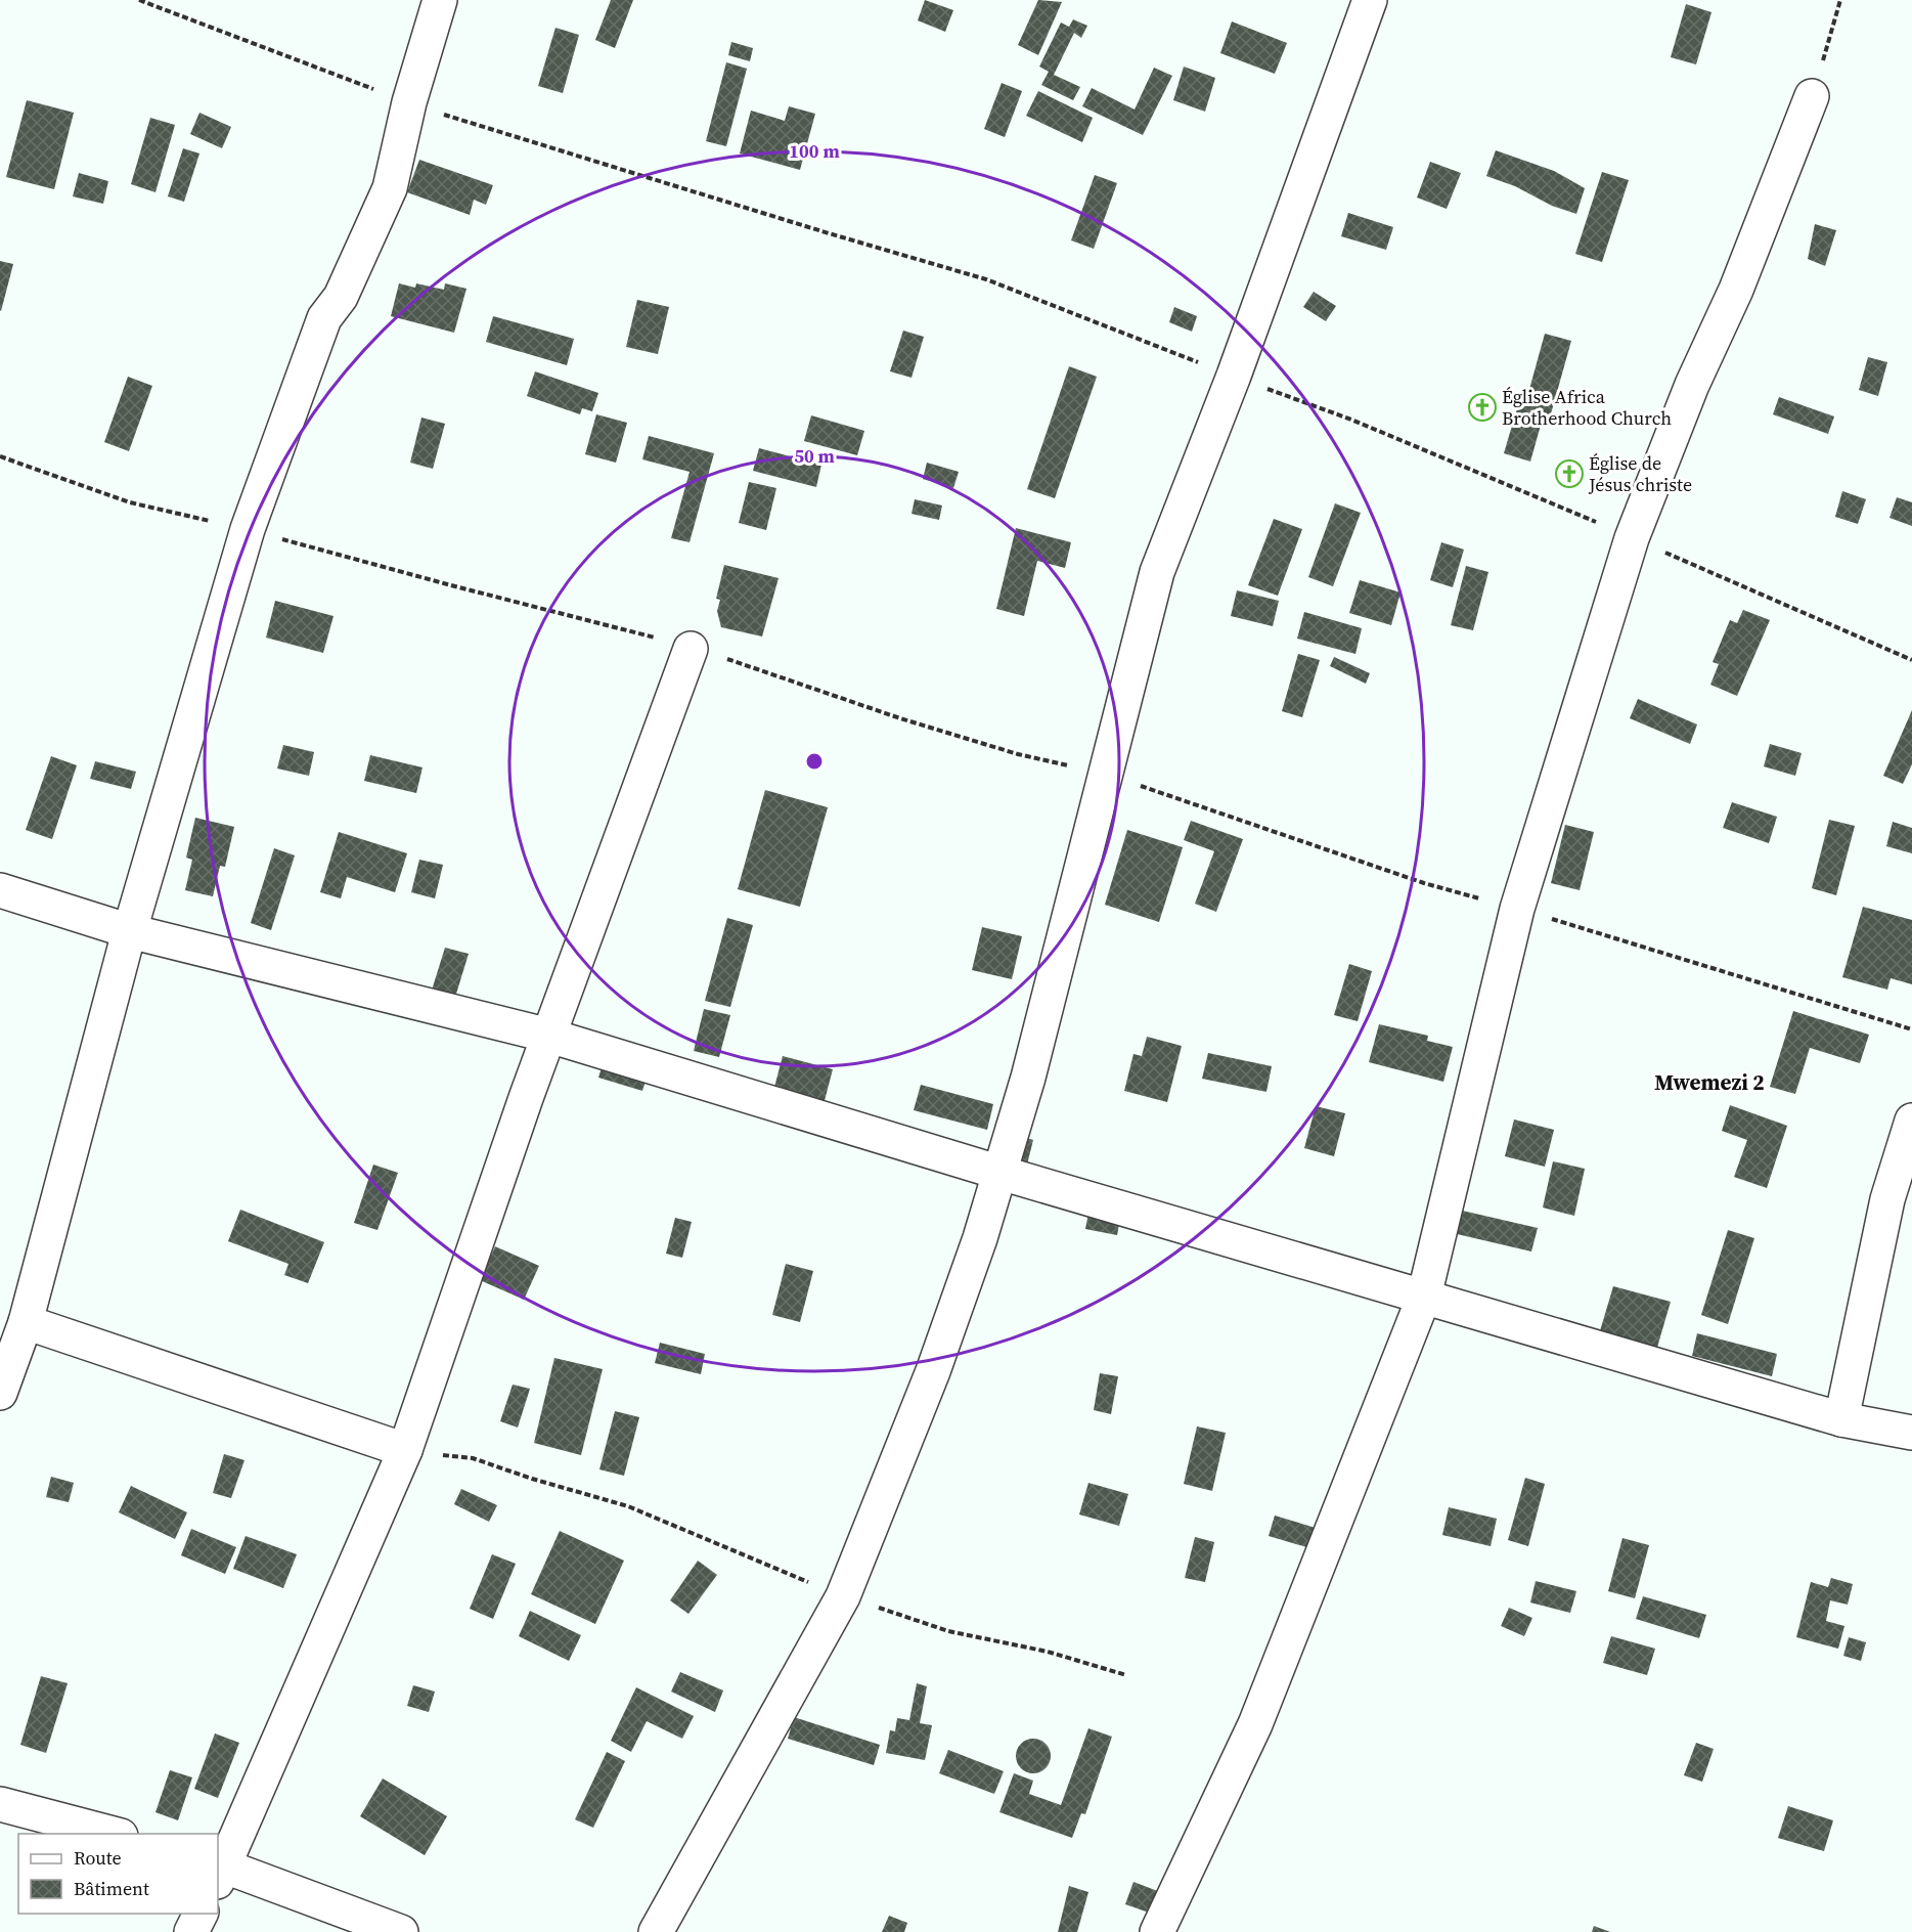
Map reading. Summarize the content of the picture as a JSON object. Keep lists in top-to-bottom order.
{
  "districts": ["Mwemezi 2"],
  "places": {
    "church": ["Église Africa Brotherhood Church", "Église de Jésus christe"]
  },
  "legend": ["Route", "Bâtiment"],
  "rings": ["100 m", "50 m"]
}
